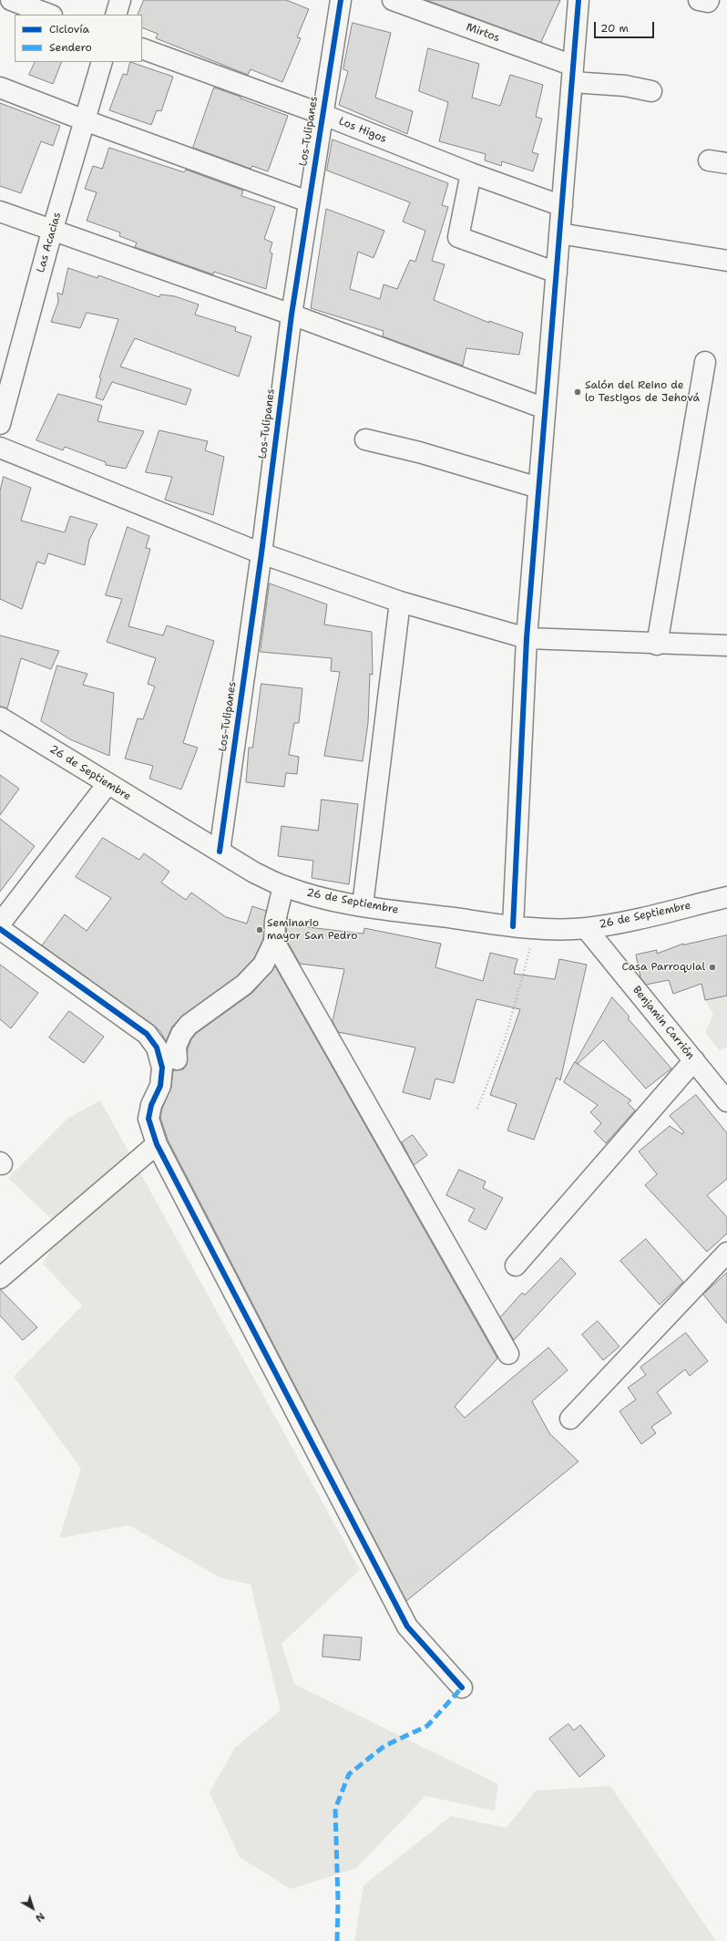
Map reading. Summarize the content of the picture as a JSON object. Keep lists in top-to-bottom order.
{
  "streets": {
    "street": [
      "Mirtos",
      "Los Higos",
      "Los Tulipanes",
      "Las Acacias",
      "26 de Septiembre",
      "Benjamin Carrión"
    ]
  },
  "crossings": [
    ["Los Higos", "Los Tulipanes"],
    ["Los Tulipanes", "26 de Septiembre"],
    ["26 de Septiembre", "Benjamin Carrión"]
  ],
  "places": ["Salón del Reino de lo Testigos de Jehová", "Seminario mayor San Pedro", "Casa Parroquial"],
  "legend": ["Ciclovía", "Sendero"],
  "scale_bar": "20 m",
  "north": "bottom right"
}
